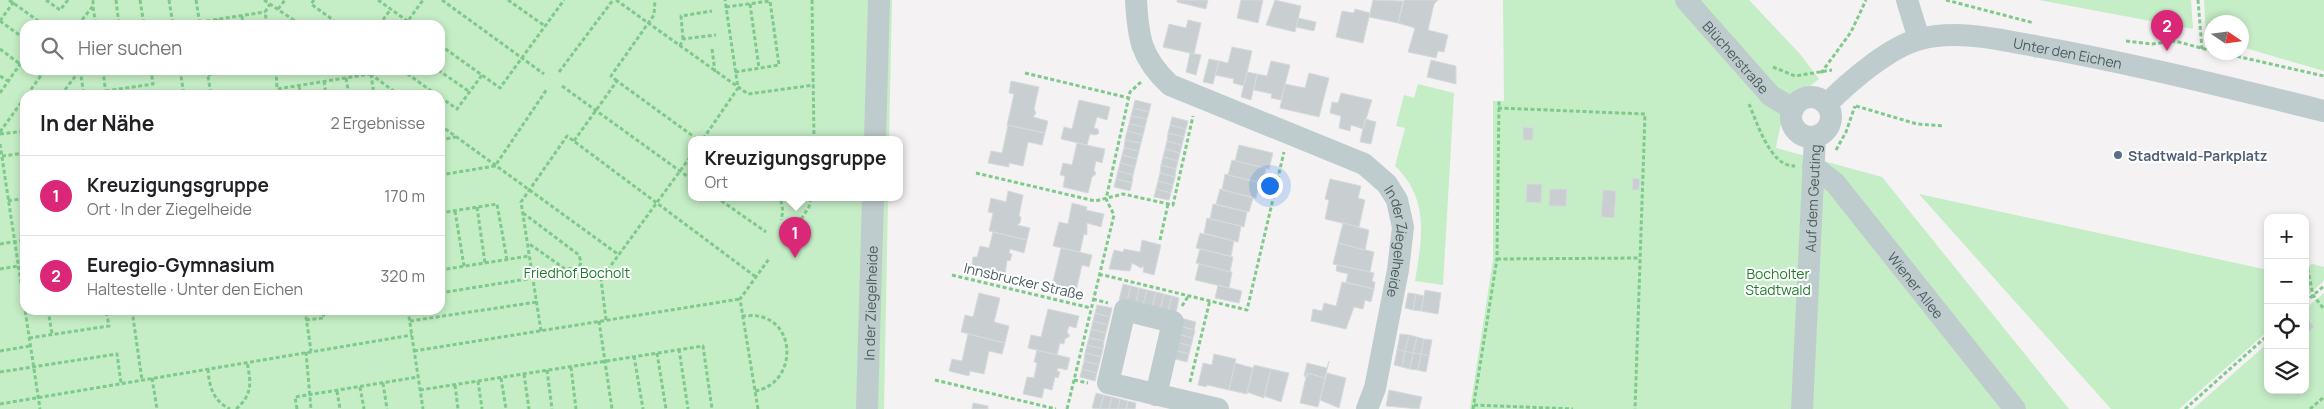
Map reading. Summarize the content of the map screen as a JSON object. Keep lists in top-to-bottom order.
{
  "streets": {
    "street": [
      "Unter den Eichen",
      "Blücherstraße",
      "Auf dem Geuting",
      "In der Ziegelheide",
      "Wiener Allee"
    ],
    "path": ["Innsbrucker Straße"]
  },
  "crossings": [
    ["Unter den Eichen", "Blücherstraße"],
    ["Unter den Eichen", "Auf dem Geuting"],
    ["Blücherstraße", "Auf dem Geuting"],
    ["Auf dem Geuting", "Wiener Allee"],
    ["In der Ziegelheide", "Innsbrucker Straße"]
  ],
  "parks": ["Friedhof Bocholt", "Bocholter Stadtwald"],
  "places": ["Stadtwald-Parkplatz"],
  "north": "right",
  "page": {
    "pins": ["2", "1"],
    "search": "Hier suchen",
    "heading": ["In der Nähe", "2 Ergebnisse"],
    "popup": ["Kreuzigungsgruppe", "Ort"],
    "list": [
      {
        "mark": "1",
        "name": "Kreuzigungsgruppe",
        "note": "Ort · In der Ziegelheide",
        "value": "170 m"
      },
      {
        "mark": "2",
        "name": "Euregio-Gymnasium",
        "note": "Haltestelle · Unter den Eichen",
        "value": "320 m"
      }
    ],
    "map_buttons": ["+", "−"]
  }
}
